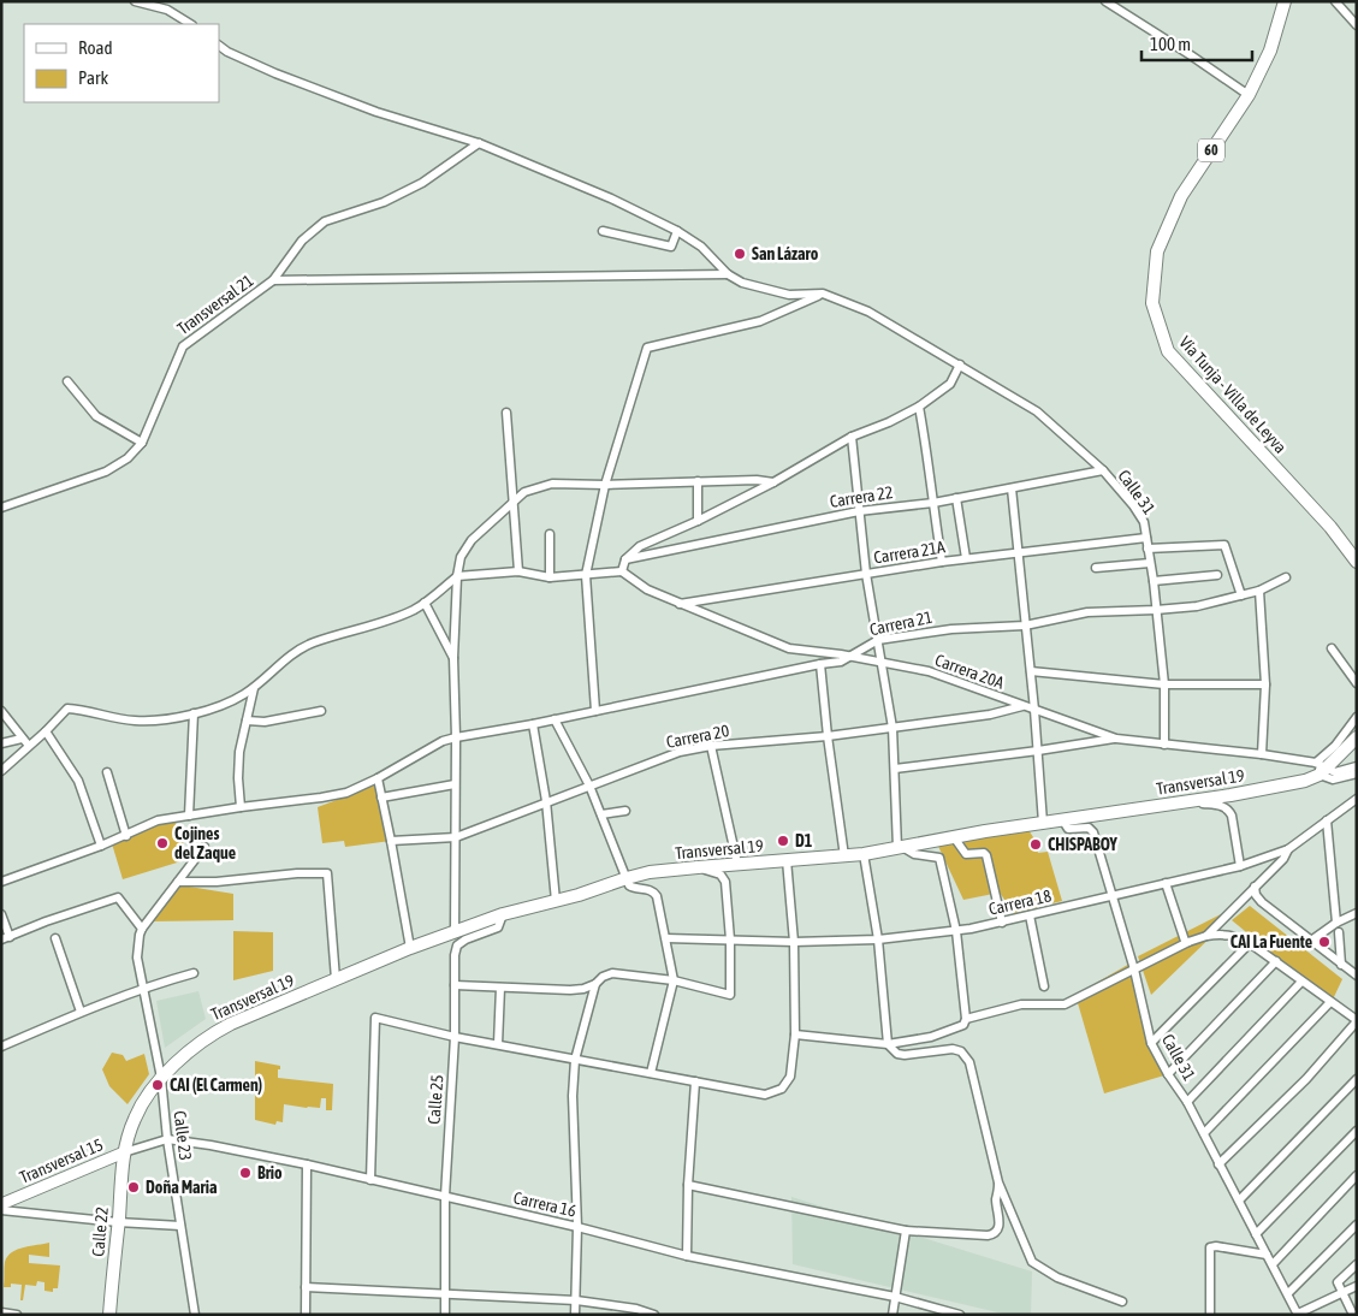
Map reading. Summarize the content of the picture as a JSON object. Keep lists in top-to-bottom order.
{
  "streets": {
    "main road": [
      "60",
      "Vía Tunja - Villa de Leyva",
      "Transversal 19",
      "Transversal 15",
      "Calle 22"
    ],
    "street": [
      "Transversal 21",
      "Calle 31",
      "Carrera 22",
      "Carrera 21A",
      "Carrera 21",
      "Carrera 20A",
      "Carrera 20",
      "Carrera 18",
      "Calle 25",
      "Calle 23",
      "Carrera 16"
    ]
  },
  "crossings": [
    ["Calle 31", "Carrera 22"],
    ["Calle 31", "Carrera 21A"],
    ["Calle 31", "Carrera 21"],
    ["Calle 31", "Carrera 20A"],
    ["Calle 31", "Transversal 19"],
    ["Calle 31", "Carrera 18"],
    ["Carrera 21A", "Carrera 20A"],
    ["Carrera 21", "Carrera 20A"],
    ["Carrera 20A", "Carrera 20"],
    ["Carrera 20A", "Transversal 19"],
    ["Transversal 19", "Calle 25"],
    ["Transversal 19", "Calle 23"],
    ["Transversal 19", "Transversal 15"],
    ["Calle 25", "Carrera 16"],
    ["Calle 23", "Transversal 15"],
    ["Calle 23", "Carrera 16"],
    ["Transversal 15", "Carrera 16"],
    ["Transversal 15", "Calle 22"],
    ["Carrera 16", "Calle 22"]
  ],
  "places": [
    "San Lázaro",
    "D1",
    "Cojines del Zaque",
    "CHISPABOY",
    "CAI La Fuente",
    "CAI (El Carmen)",
    "Brio",
    "Doña Maria"
  ],
  "legend": ["Road", "Park"],
  "scale_bar": "100 m"
}
